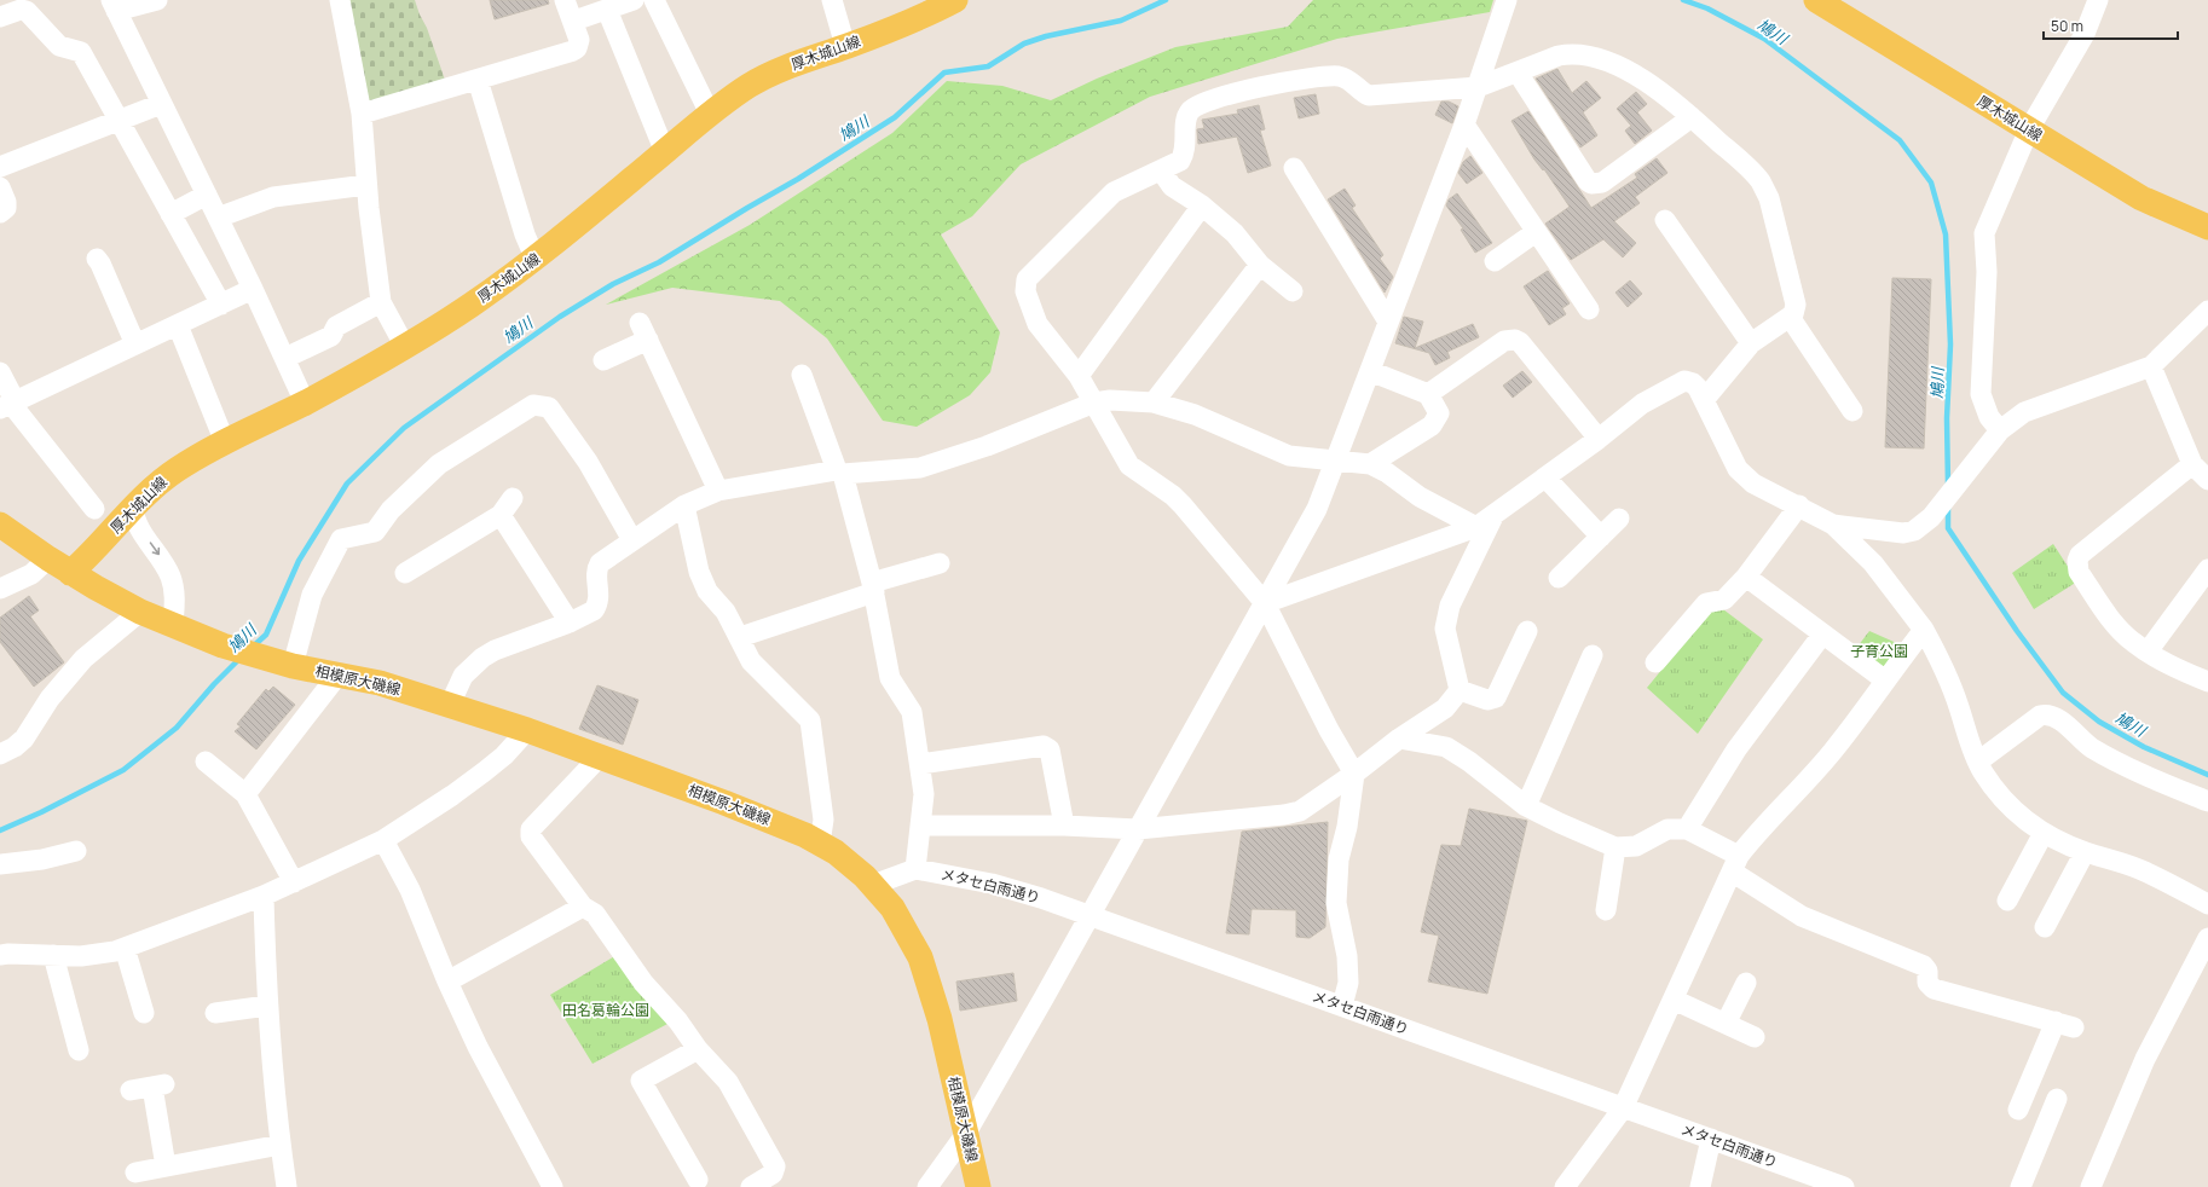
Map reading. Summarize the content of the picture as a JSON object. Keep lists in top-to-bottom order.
{
  "streets": {
    "main road": ["厚木城山線", "相模原大磯線"],
    "street": ["メタセ白雨通り"]
  },
  "water": ["鳩川"],
  "parks": ["子育公園", "田名葛輪公園"],
  "scale_bar": "50 m"
}
